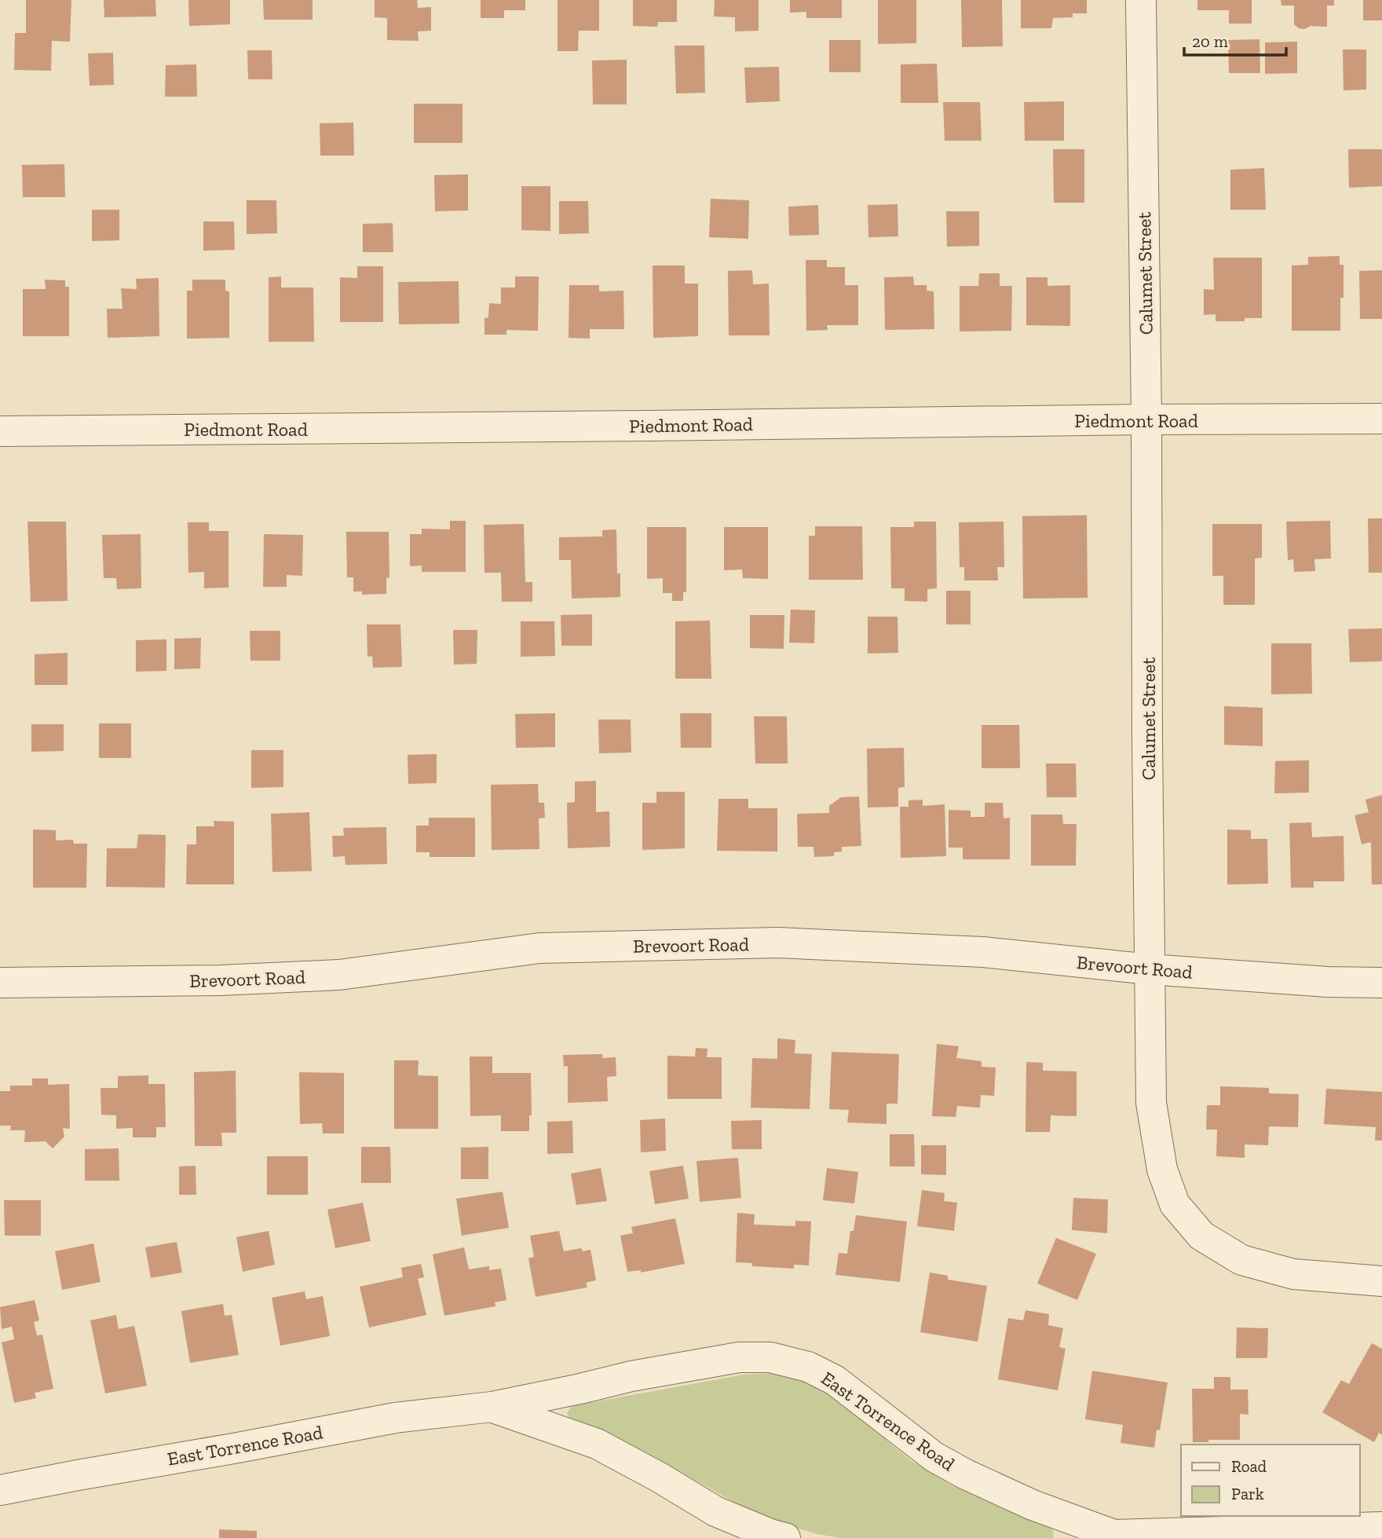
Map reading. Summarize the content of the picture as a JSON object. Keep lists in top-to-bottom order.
{
  "streets": {
    "street": [
      "Calumet Street",
      "Piedmont Road",
      "Brevoort Road",
      "East Torrence Road"
    ]
  },
  "crossings": [
    ["Calumet Street", "Piedmont Road"],
    ["Calumet Street", "Brevoort Road"]
  ],
  "legend": ["Road", "Park"],
  "scale_bar": "20 m"
}
